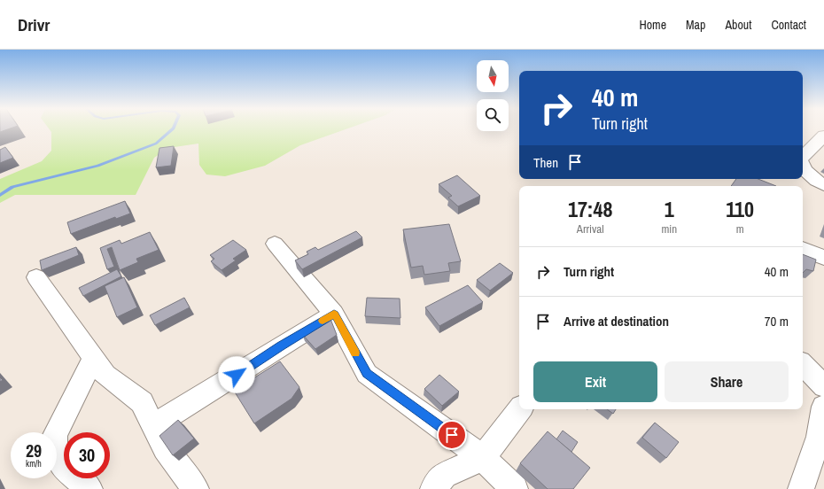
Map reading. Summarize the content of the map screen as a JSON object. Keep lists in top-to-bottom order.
{
  "north": "bottom",
  "page": {
    "header": "Drivr",
    "nav": [
      "Home",
      "Map",
      "About",
      "Contact"
    ],
    "turn": ["40 m", "Turn right"],
    "then": "Then",
    "eta": [
      "17:48",
      "Arrival",
      "1",
      "min",
      "110",
      "m"
    ],
    "list": [
      {
        "name": "Turn right",
        "value": "40 m"
      },
      {
        "name": "Arrive at destination",
        "value": "70 m"
      }
    ],
    "buttons": ["Exit", "Share"],
    "speed": "29 km/h",
    "limit": "30"
  }
}
